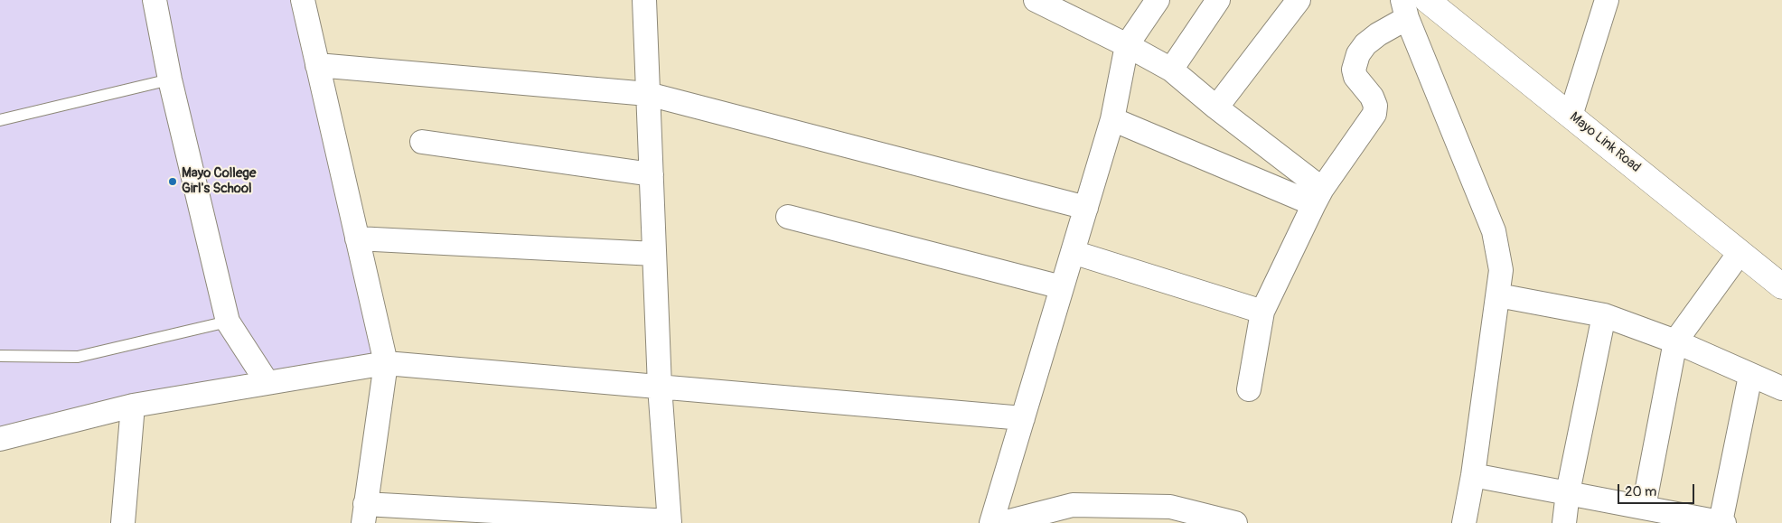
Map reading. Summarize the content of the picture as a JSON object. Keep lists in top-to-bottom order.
{
  "streets": {
    "street": ["Mayo Link Road"]
  },
  "places": ["Mayo College Girl's School"],
  "scale_bar": "20 m"
}
